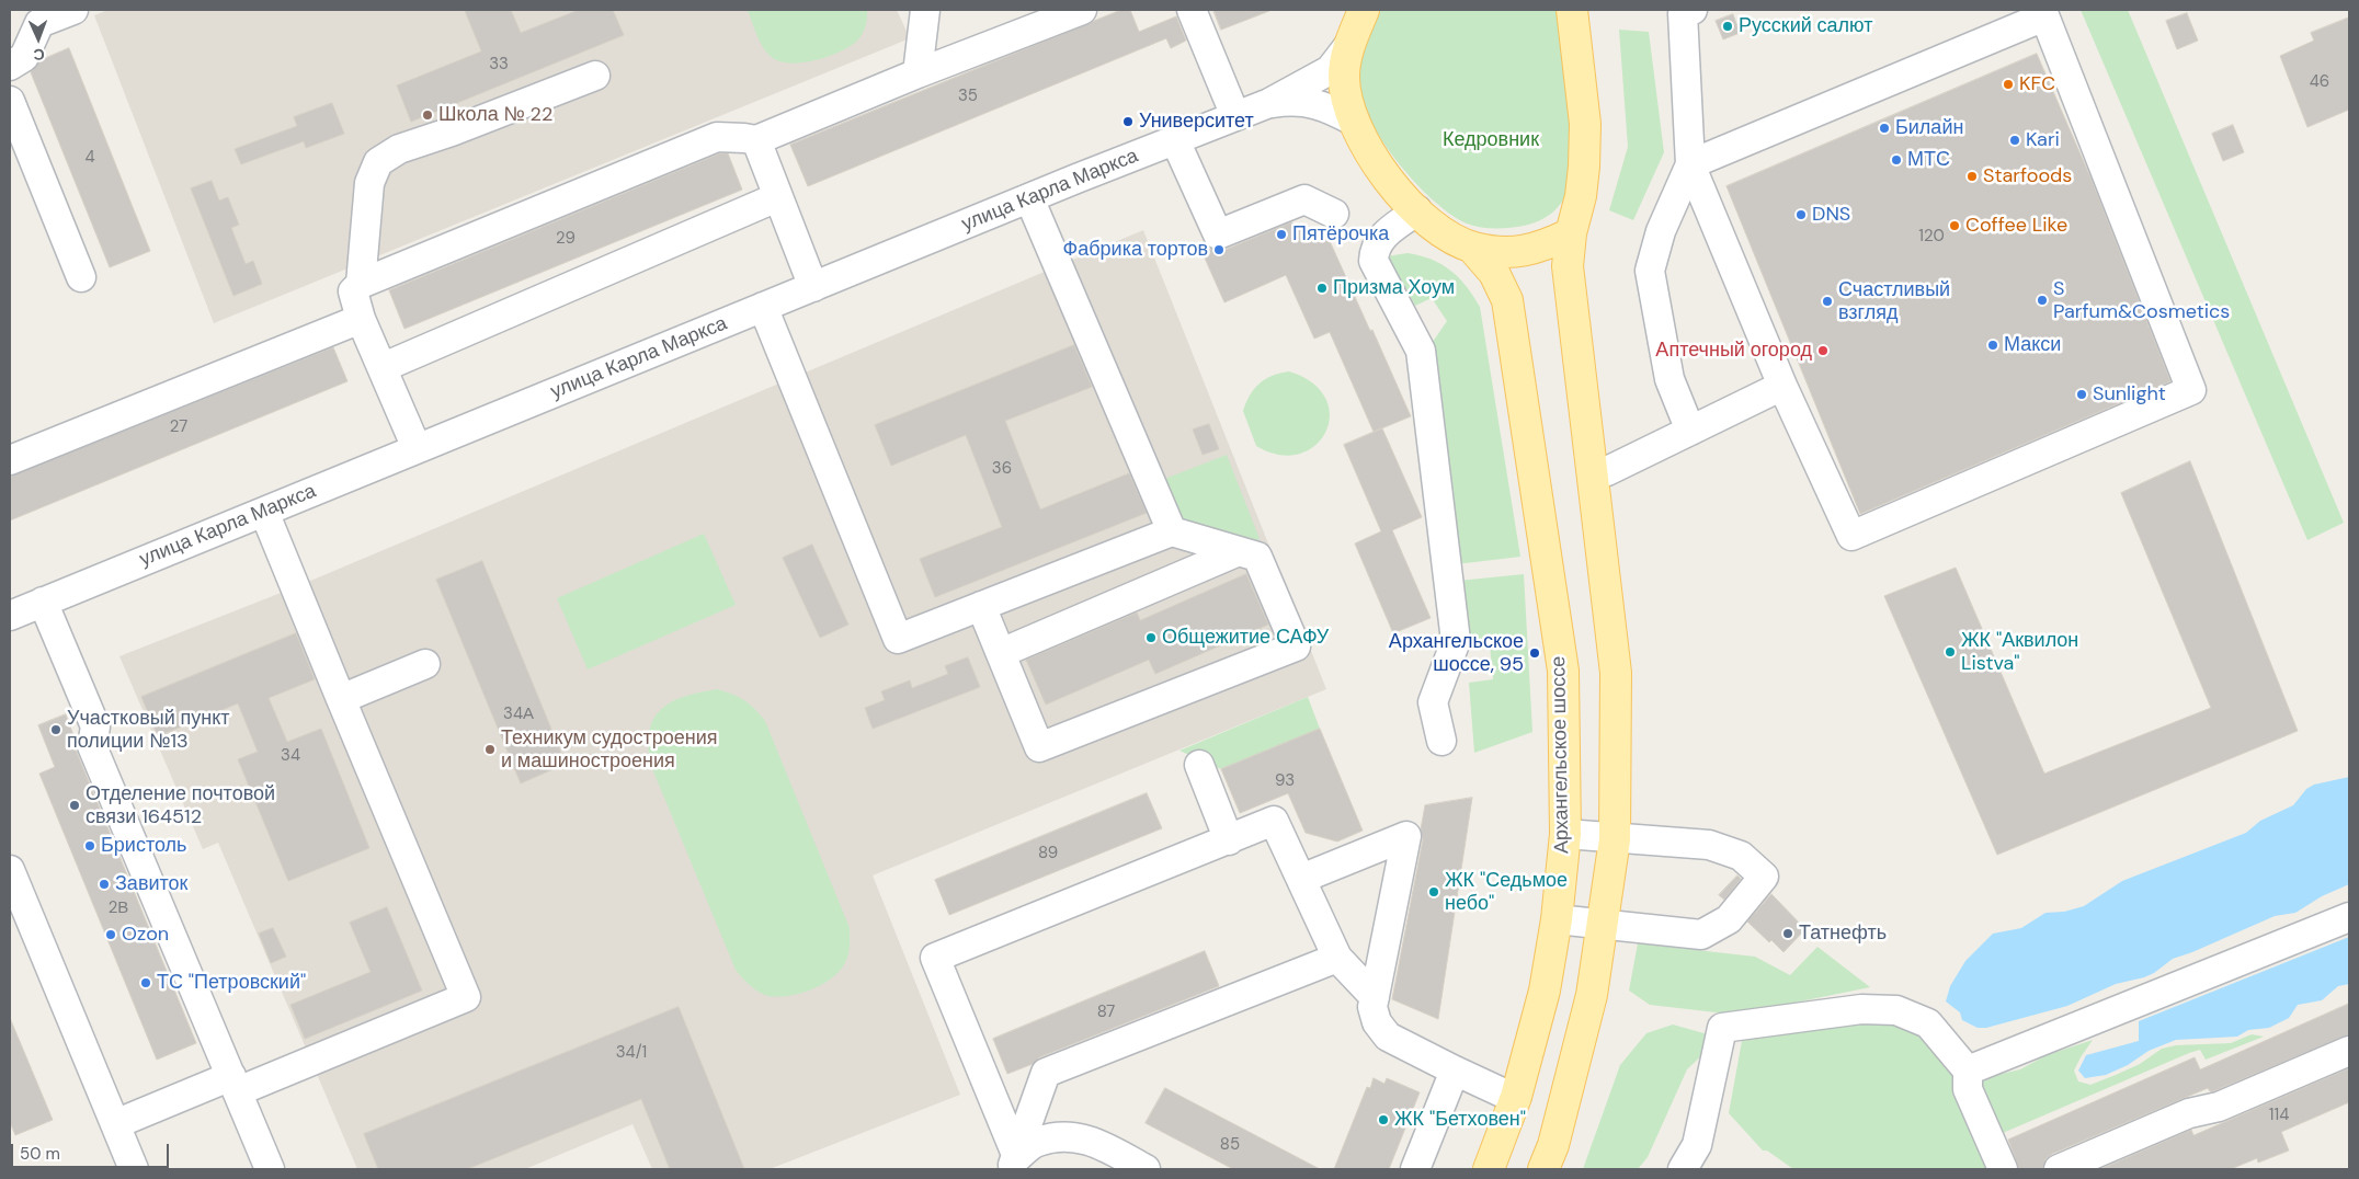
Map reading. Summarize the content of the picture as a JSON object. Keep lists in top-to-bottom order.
{
  "streets": {
    "main road": ["Архангельское шоссе"],
    "street": ["улица Карла Маркса"]
  },
  "parks": ["Кедровник"],
  "places": [
    "Русский салют",
    "KFC",
    "Школа № 22",
    "Университет",
    "Билайн",
    "Kari",
    "МТС",
    "Starfoods",
    "DNS",
    "Coffee Like",
    "Пятёрочка",
    "Фабрика тортов",
    "Призма Хоум",
    "S Parfum&Cosmetics",
    "Счастливый взгляд",
    "Макси",
    "Аптечный огород",
    "Sunlight",
    "Общежитие САФУ",
    "ЖК \"Аквилон Listva\"",
    "Архангельское шоссе, 95",
    "Участковый пункт полиции №13",
    "Техникум судостроения и машиностроения",
    "Отделение почтовой связи 164512",
    "Бристоль",
    "Завиток",
    "ЖК \"Седьмое небо\"",
    "Татнефть",
    "Ozon",
    "ТС \"Петровский\"",
    "ЖК \"Бетховен\""
  ],
  "house_numbers": [
    "33",
    "46",
    "35",
    "4",
    "120",
    "29",
    "27",
    "36",
    "34А",
    "34",
    "93",
    "89",
    "2В",
    "87",
    "34/1",
    "114",
    "85"
  ],
  "scale_bar": "50 m",
  "north": "bottom"
}
